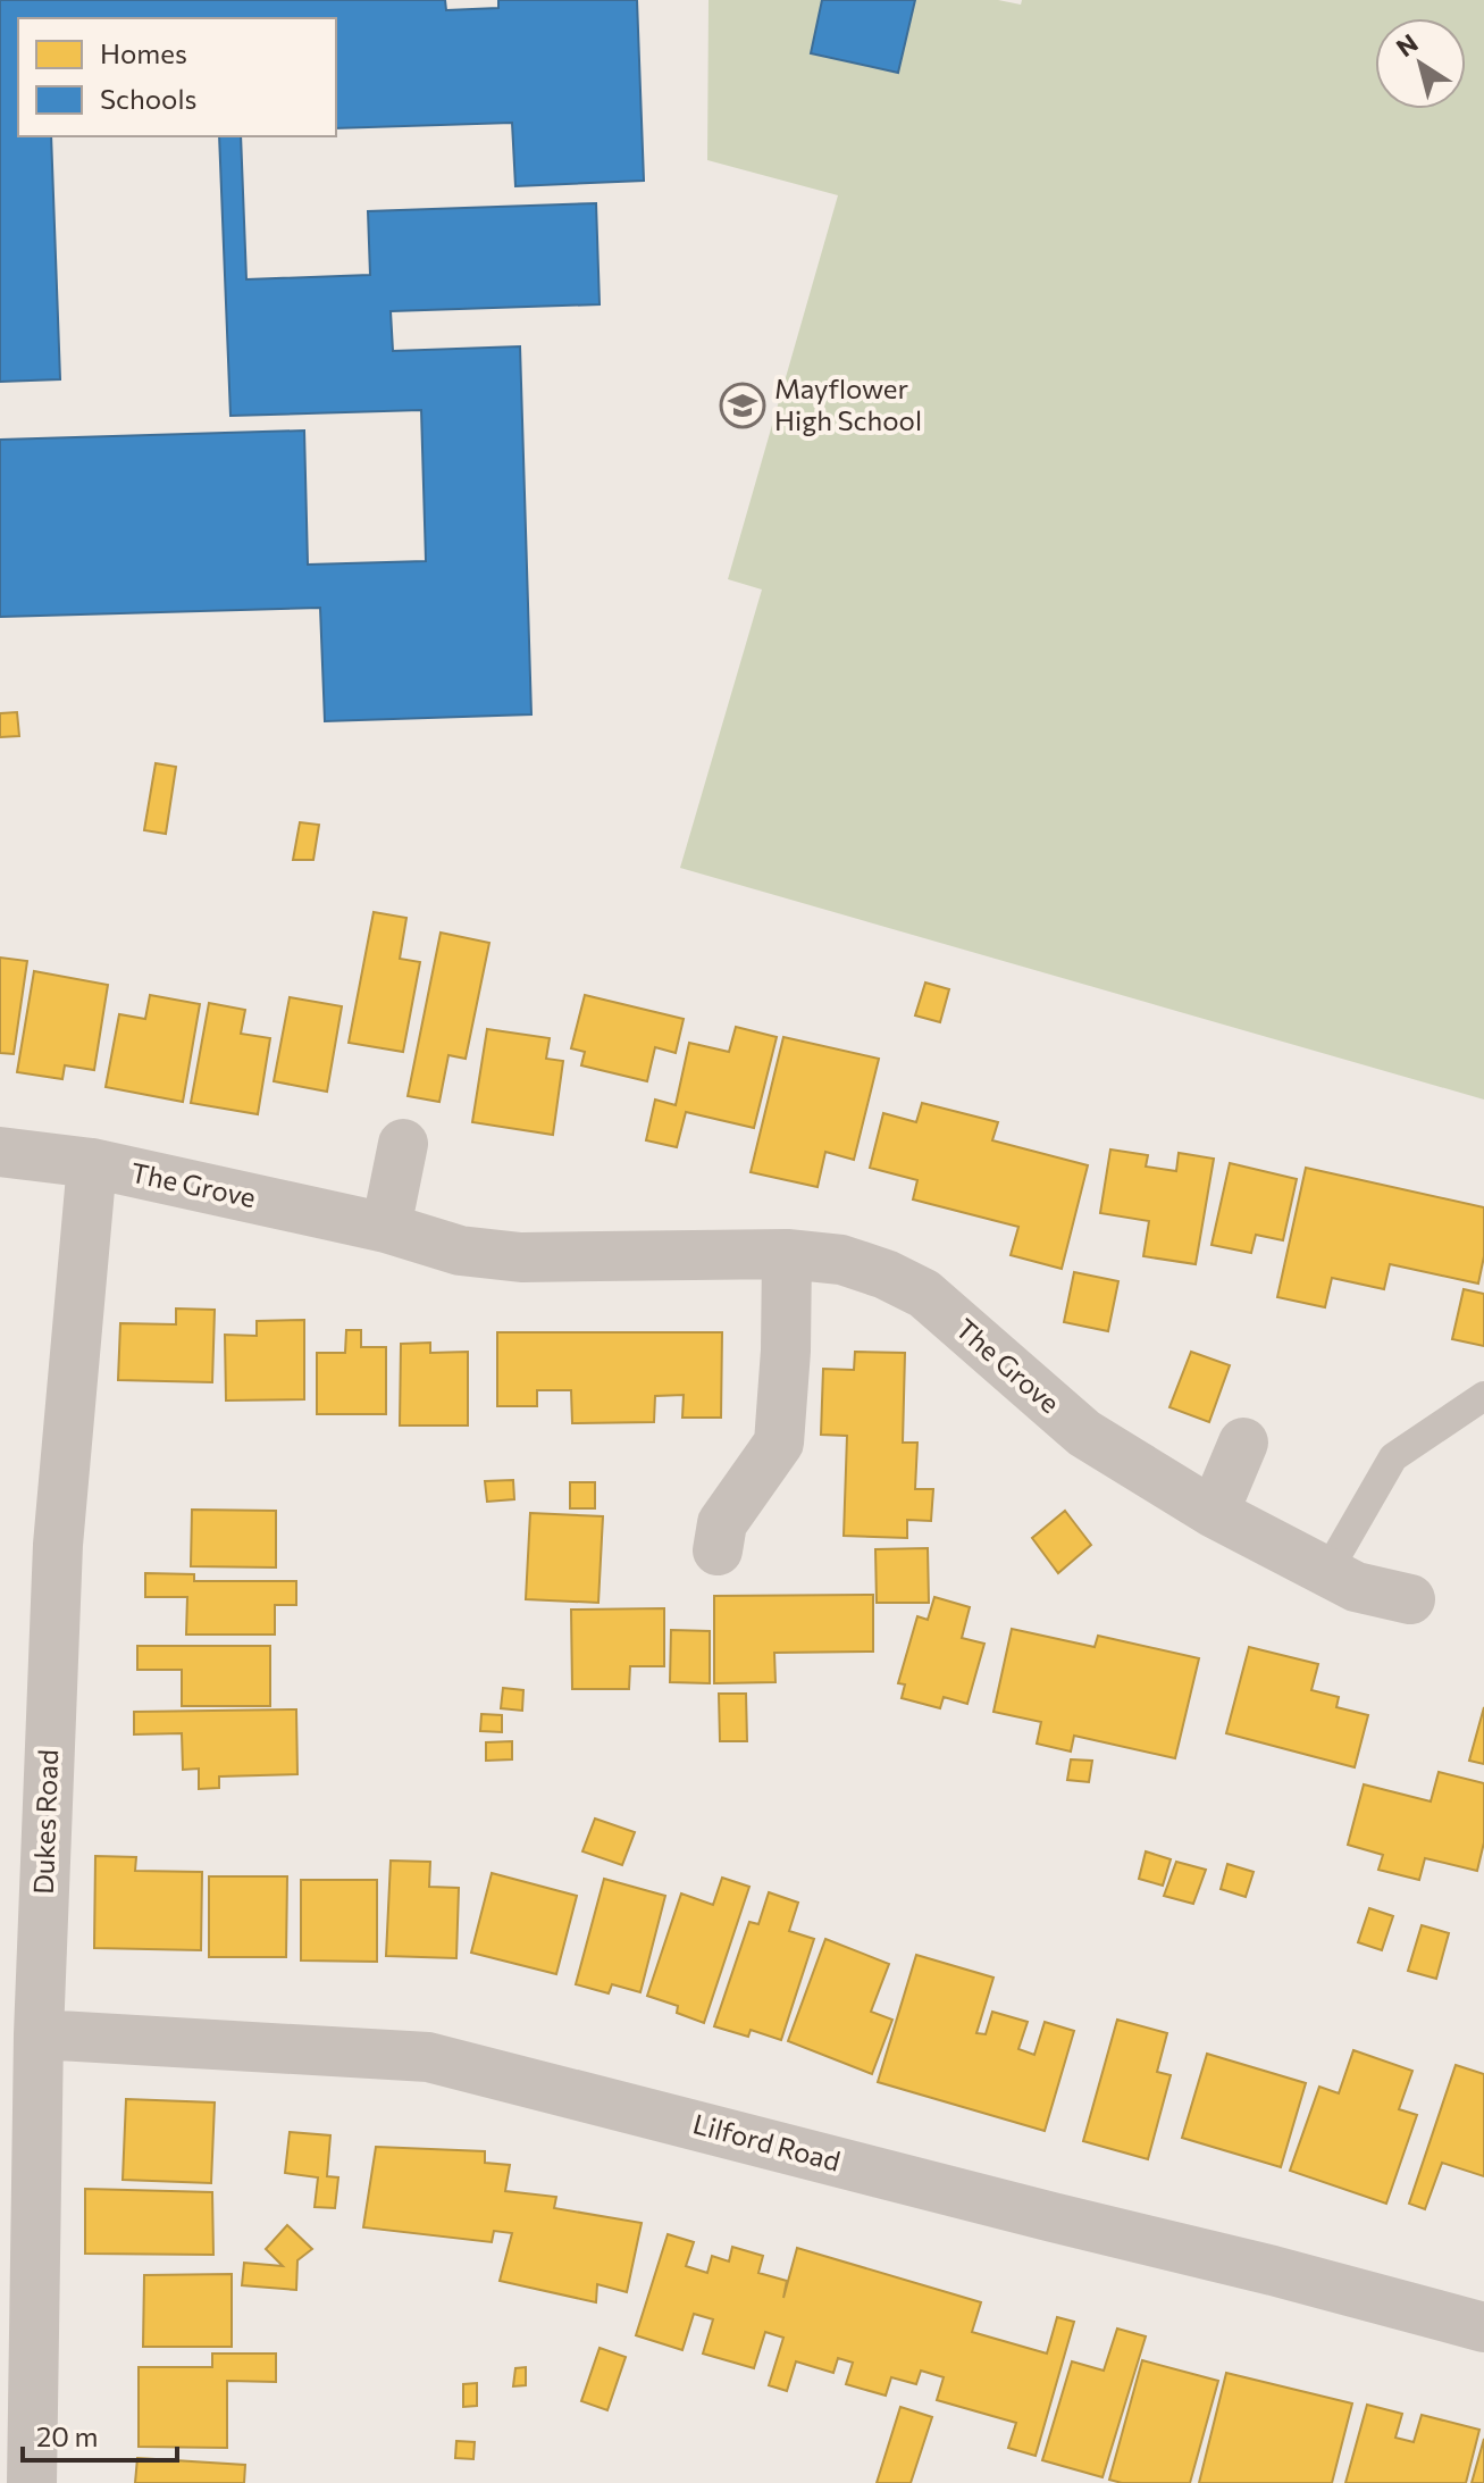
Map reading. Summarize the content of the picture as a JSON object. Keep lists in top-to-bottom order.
{
  "streets": {
    "street": ["The Grove", "Dukes Road", "Lilford Road"]
  },
  "crossings": [
    ["The Grove", "Dukes Road"],
    ["Dukes Road", "Lilford Road"]
  ],
  "places": {
    "school or university": ["Mayflower High School"]
  },
  "legend": ["Homes", "Schools"],
  "scale_bar": "20 m",
  "north": "top left"
}
